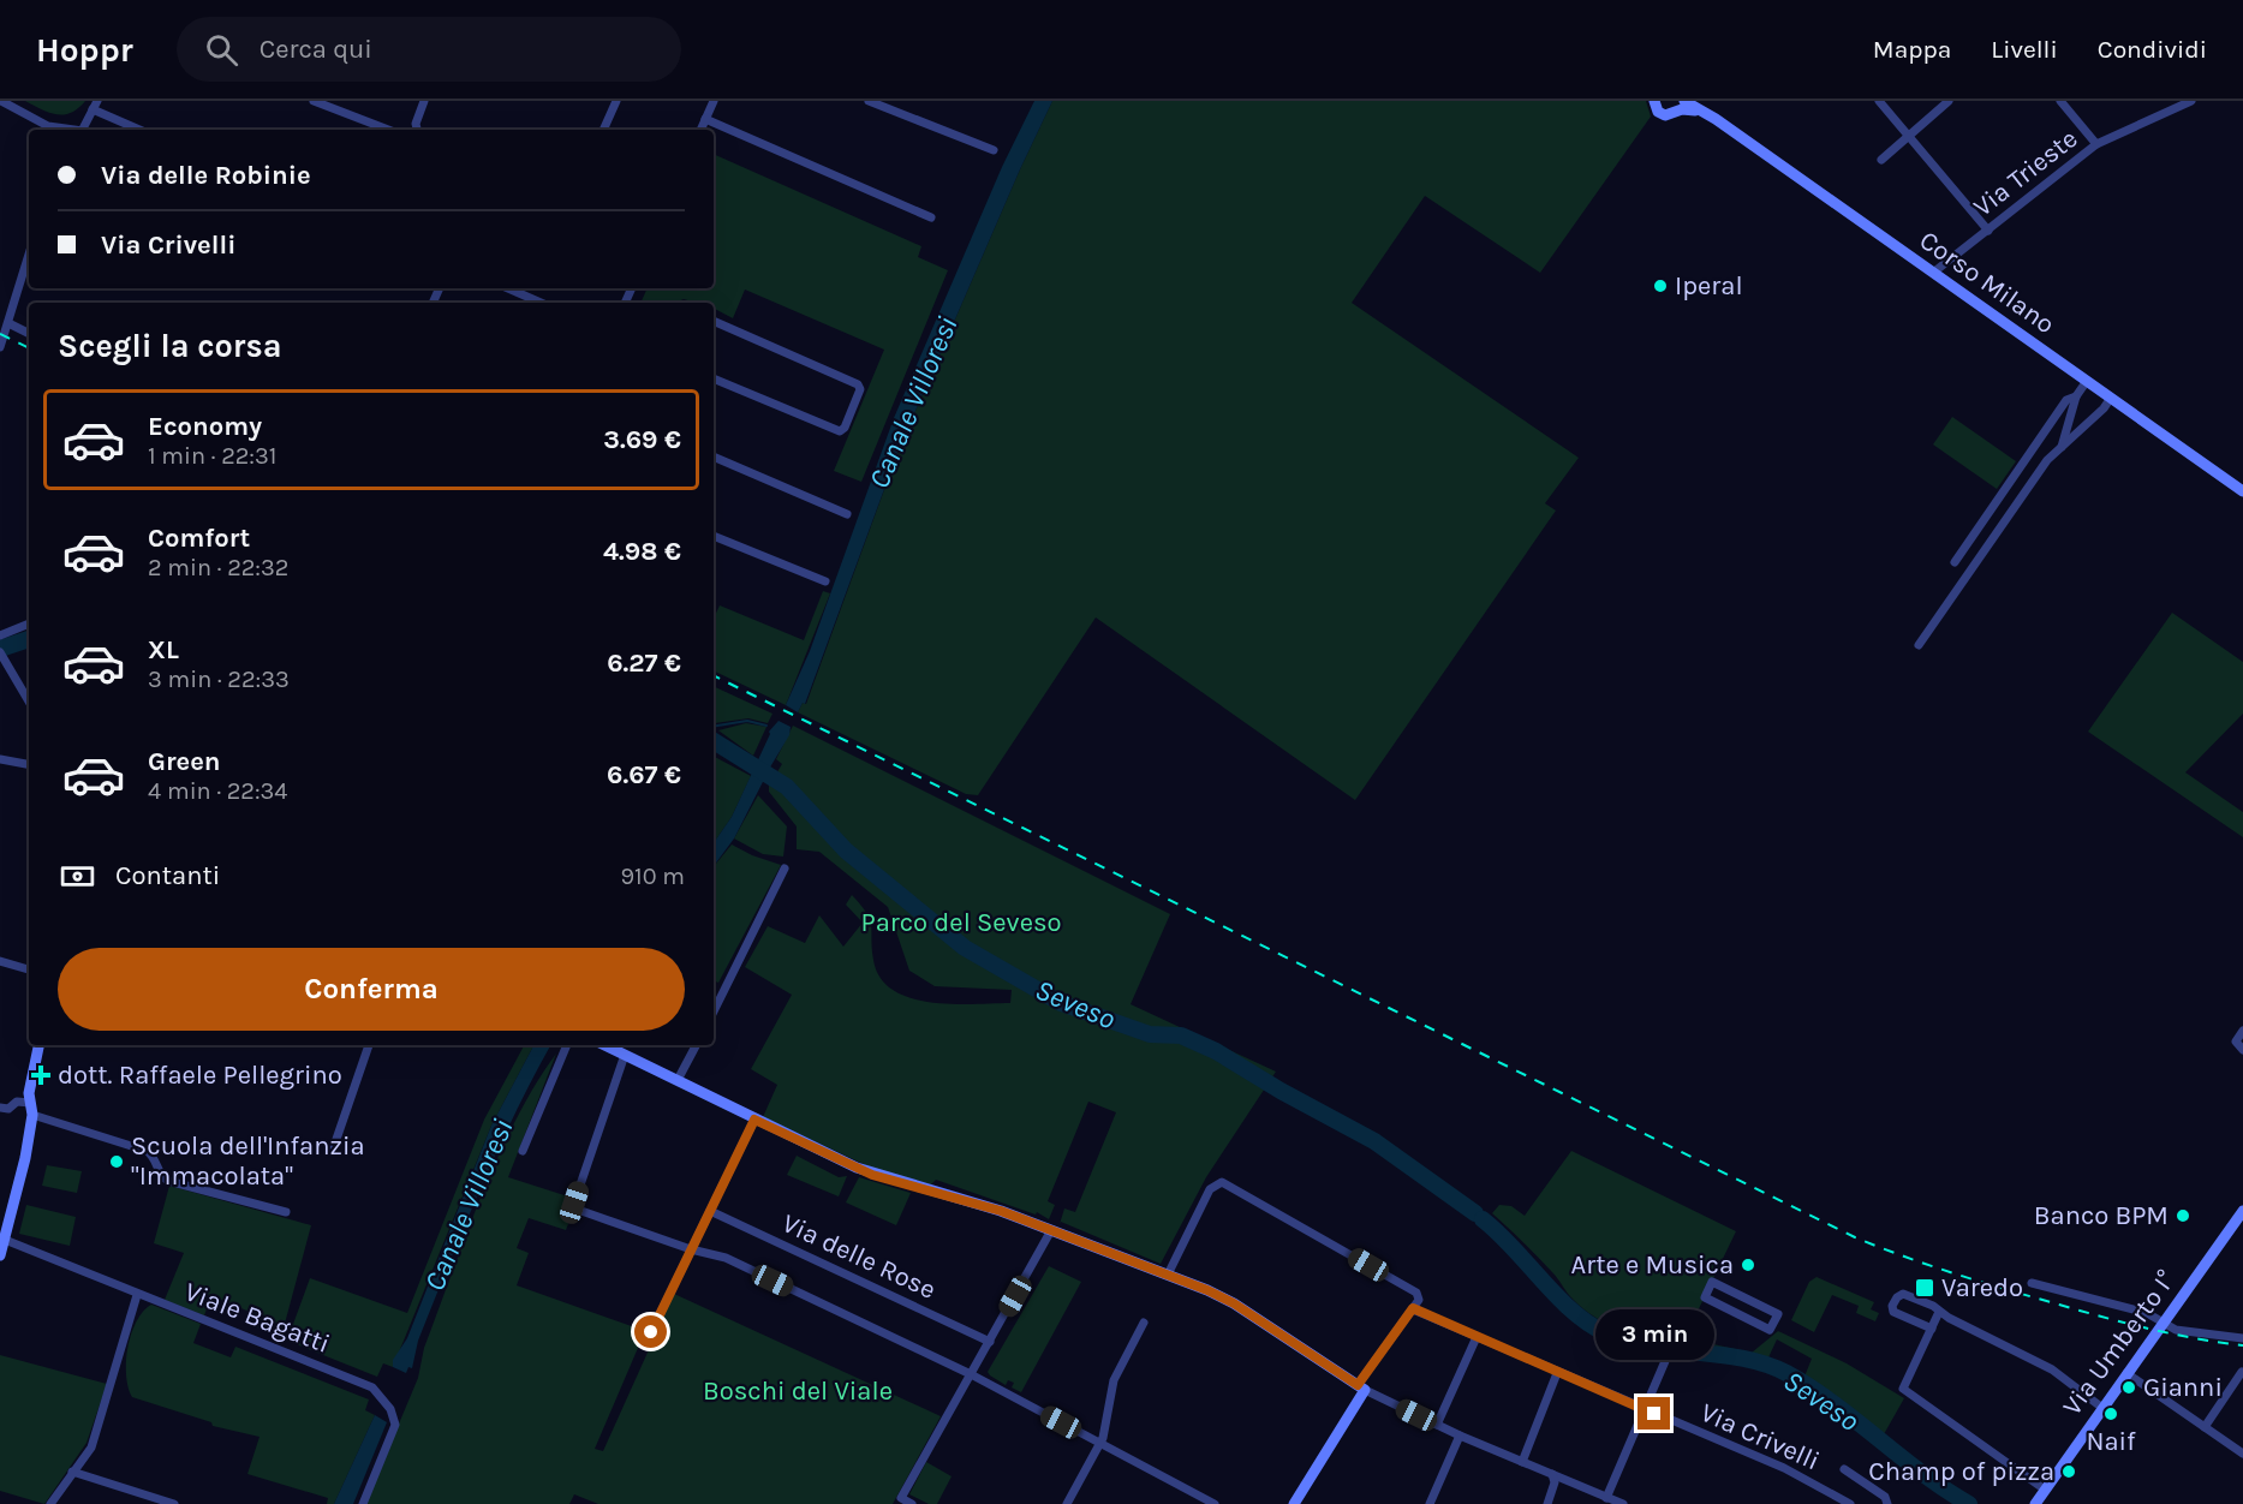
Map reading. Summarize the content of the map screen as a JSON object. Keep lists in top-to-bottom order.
{
  "streets": {
    "street": [
      "Via Trieste",
      "Corso Milano",
      "Via delle Rose",
      "Viale Bagatti",
      "Via Umberto I°",
      "Via Crivelli"
    ]
  },
  "crossings": [
    ["Via Trieste", "Corso Milano"]
  ],
  "water": ["Canale Villoresi", "Seveso"],
  "parks": ["Parco del Seveso", "Boschi del Viale"],
  "places": {
    "other": [
      "Iperal",
      "Scuola dell'Infanzia \"Immacolata\"",
      "Banco BPM",
      "Arte e Musica",
      "Gianni",
      "Naif",
      "Champ of pizza"
    ],
    "health": ["dott. Raffaele Pellegrino"],
    "transit": ["Varedo"]
  },
  "page": {
    "header": "Hoppr",
    "search": "Cerca qui",
    "nav": ["Mappa", "Livelli", "Condividi"],
    "banner": ["Via delle Robinie", "Via Crivelli"],
    "heading": "Scegli la corsa",
    "list": [
      {
        "name": "Economy",
        "note": "1 min · 22:31",
        "value": "3.69 €"
      },
      {
        "name": "Comfort",
        "note": "2 min · 22:32",
        "value": "4.98 €"
      },
      {
        "name": "XL",
        "note": "3 min · 22:33",
        "value": "6.27 €"
      },
      {
        "name": "Green",
        "note": "4 min · 22:34",
        "value": "6.67 €"
      }
    ],
    "pay": ["Contanti", "910 m"],
    "buttons": "Conferma",
    "bubble": "3 min"
  }
}
